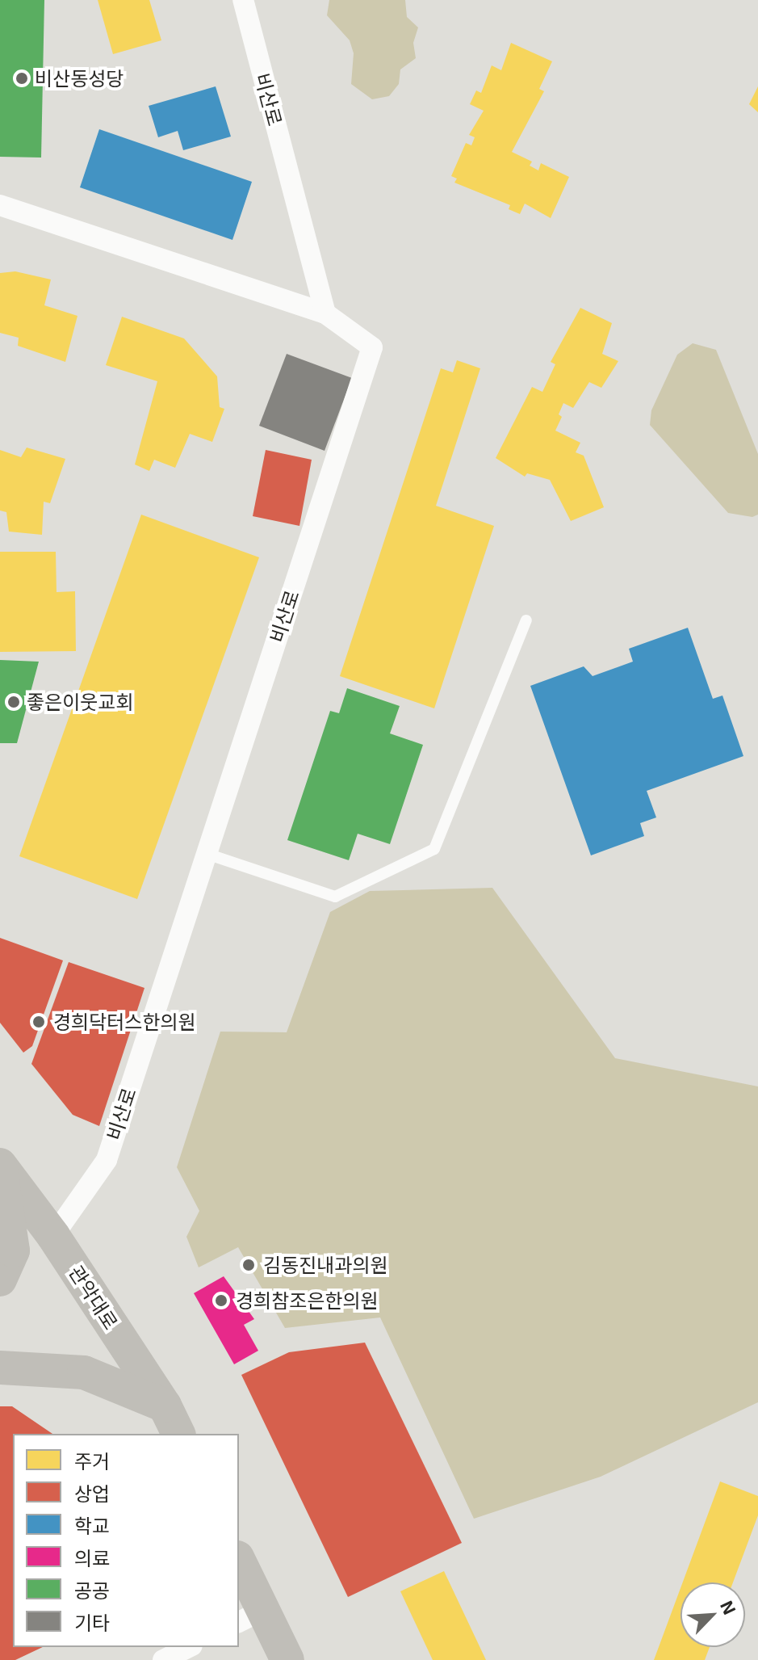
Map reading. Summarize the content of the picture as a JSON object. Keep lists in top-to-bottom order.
{
  "streets": {
    "main road": ["관악대로"],
    "street": ["비산로"]
  },
  "crossings": [
    ["비산로", "관악대로"]
  ],
  "places": [
    "비산동성당",
    "좋은이웃교회",
    "경희닥터스한의원",
    "김동진내과의원",
    "경희참조은한의원"
  ],
  "legend": [
    "주거",
    "상업",
    "학교",
    "의료",
    "공공",
    "기타"
  ],
  "north": "top right"
}
